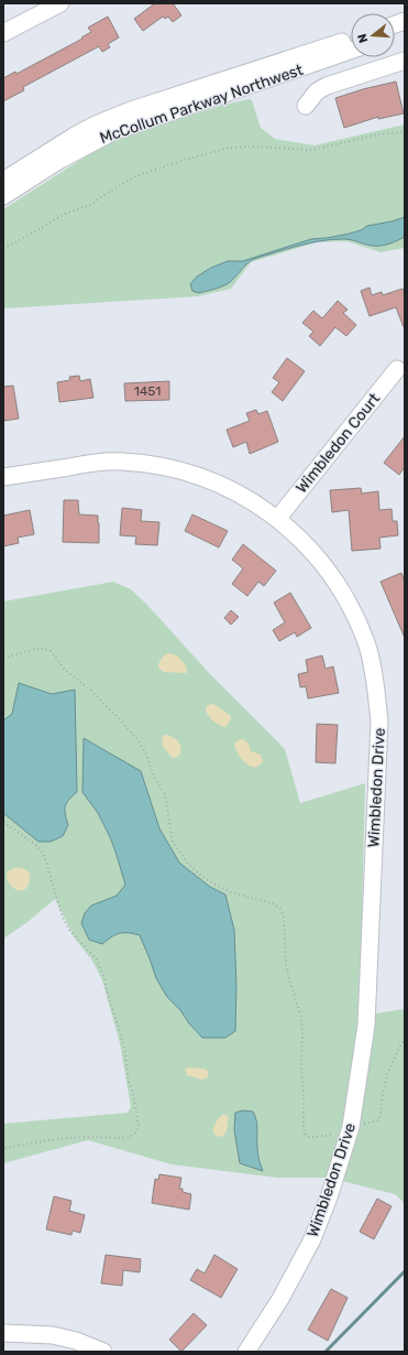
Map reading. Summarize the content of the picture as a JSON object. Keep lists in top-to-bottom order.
{
  "streets": {
    "street": ["McCollum Parkway Northwest", "Wimbledon Court", "Wimbledon Drive"]
  },
  "crossings": [
    ["Wimbledon Court", "Wimbledon Drive"]
  ],
  "house_numbers": ["1451"],
  "north": "left"
}
